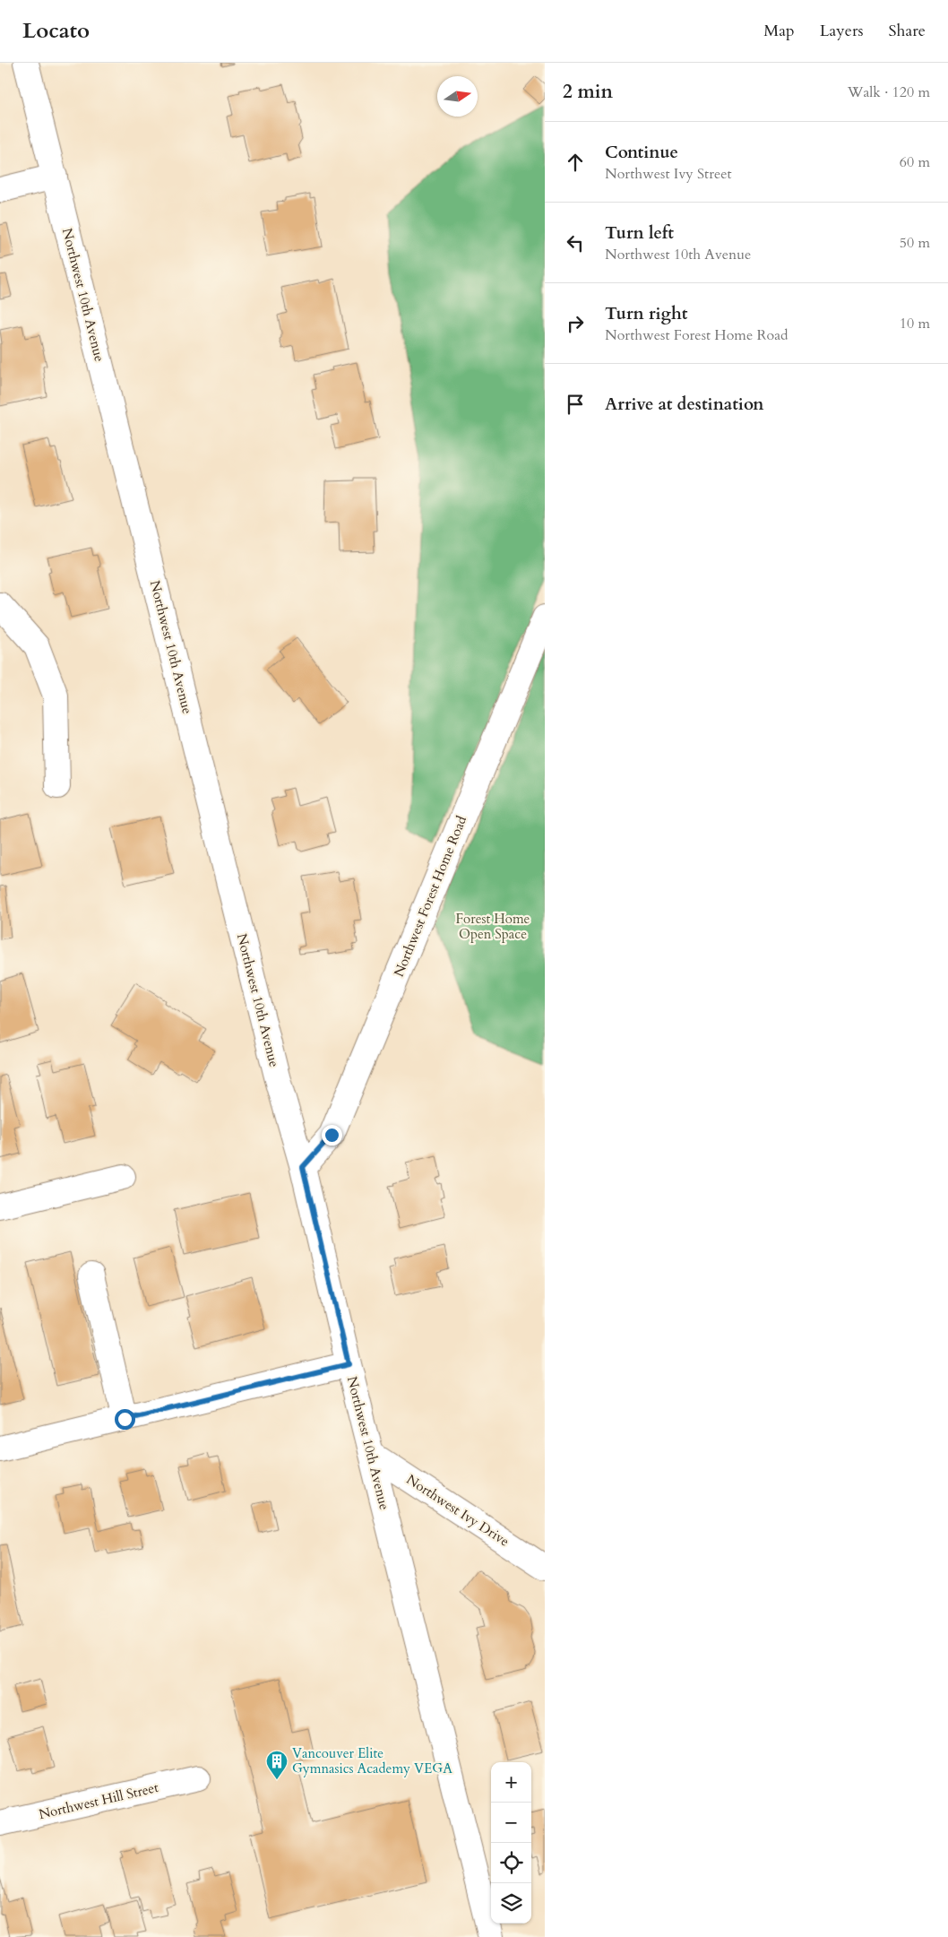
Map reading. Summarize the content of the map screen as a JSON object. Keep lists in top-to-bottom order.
{
  "streets": {
    "street": [
      "Northwest 10th Avenue",
      "Northwest Forest Home Road",
      "Northwest Ivy Drive",
      "Northwest Hill Street"
    ]
  },
  "crossings": [
    ["Northwest 10th Avenue", "Northwest Forest Home Road"],
    ["Northwest 10th Avenue", "Northwest Ivy Drive"]
  ],
  "parks": ["Forest Home Open Space"],
  "places": {
    "building": ["Vancouver Elite Gymnasics Academy VEGA"]
  },
  "north": "right",
  "page": {
    "header": "Locato",
    "nav": ["Map", "Layers", "Share"],
    "heading": ["2 min", "Walk · 120 m"],
    "list": [
      ["Continue", "Northwest Ivy Street", "60 m"],
      ["Turn left", "Northwest 10th Avenue", "50 m"],
      ["Turn right", "Northwest Forest Home Road", "10 m"],
      "Arrive at destination"
    ],
    "map_buttons": ["+", "−"]
  }
}
